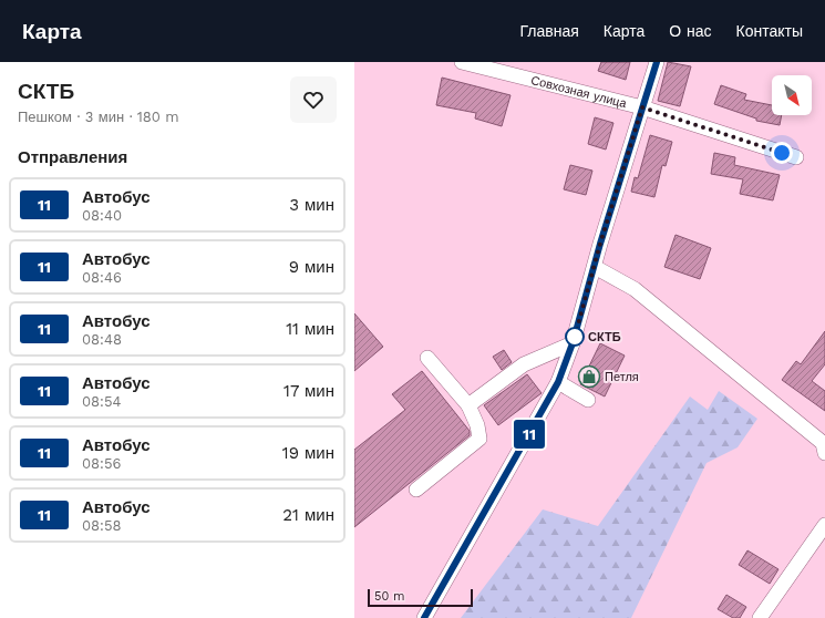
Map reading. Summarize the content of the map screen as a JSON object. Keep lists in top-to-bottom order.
{
  "streets": {
    "street": ["Совхозная улица"]
  },
  "places": {
    "other": ["СКТБ"],
    "shop": ["Петля"]
  },
  "lines": ["bus line 11"],
  "scale_bar": "50 m",
  "north": "bottom right",
  "page": {
    "header": "Карта",
    "nav": [
      "Главная",
      "Карта",
      "О нас",
      "Контакты"
    ],
    "heading": [
      ["СКТБ", "Пешком · 3 мин · 180 m"],
      "Отправления"
    ],
    "on_map": "11",
    "list": [
      {
        "mark": "11",
        "name": "Автобус",
        "note": "08:40",
        "value": "3 мин"
      },
      {
        "mark": "11",
        "name": "Автобус",
        "note": "08:46",
        "value": "9 мин"
      },
      {
        "mark": "11",
        "name": "Автобус",
        "note": "08:48",
        "value": "11 мин"
      },
      {
        "mark": "11",
        "name": "Автобус",
        "note": "08:54",
        "value": "17 мин"
      },
      {
        "mark": "11",
        "name": "Автобус",
        "note": "08:56",
        "value": "19 мин"
      },
      {
        "mark": "11",
        "name": "Автобус",
        "note": "08:58",
        "value": "21 мин"
      }
    ],
    "scale": "50 m"
  }
}
